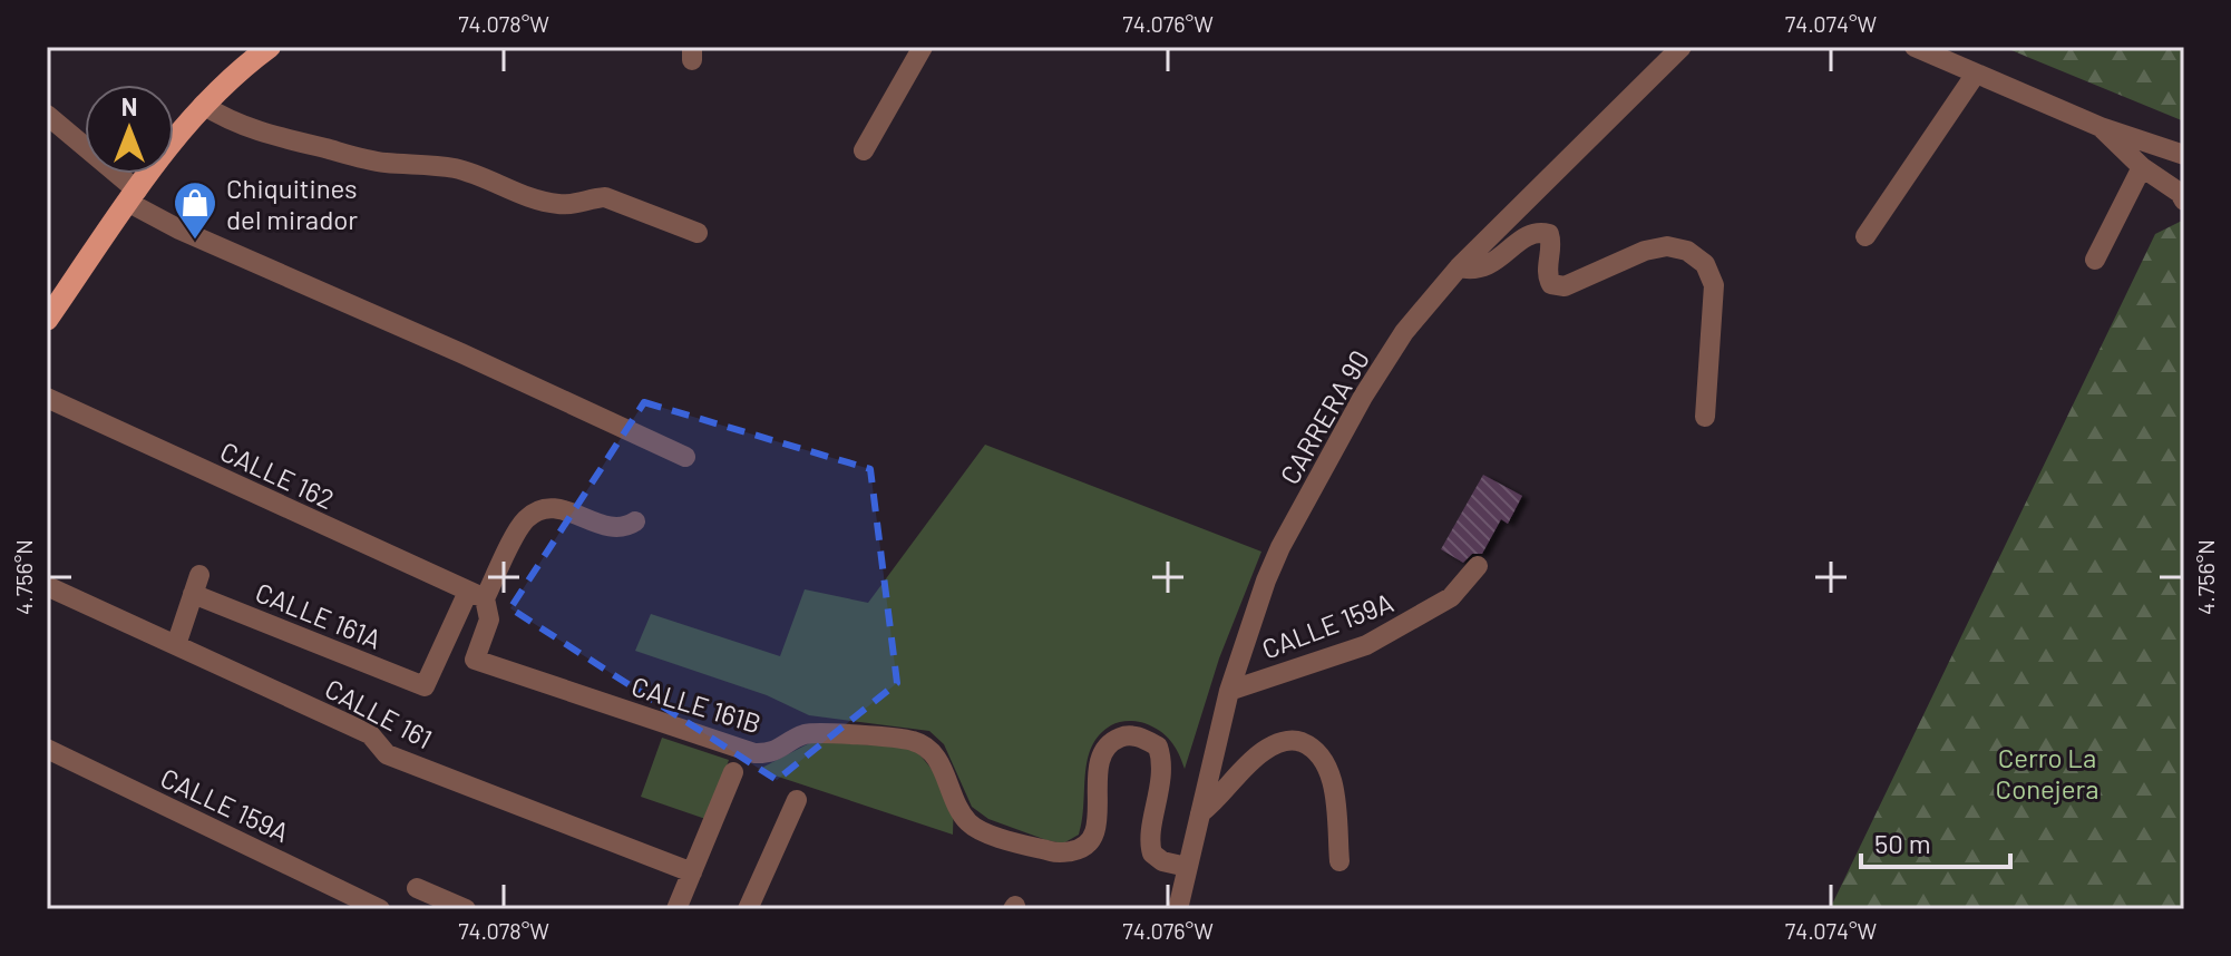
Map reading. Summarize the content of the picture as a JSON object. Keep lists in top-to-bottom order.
{
  "streets": {
    "street": [
      "CARRERA 90",
      "CALLE 162",
      "CALLE 161A",
      "CALLE 159A",
      "CALLE 161B",
      "CALLE 161"
    ]
  },
  "crossings": [
    ["CARRERA 90", "CALLE 159A"],
    ["CARRERA 90", "CALLE 161B"],
    ["CALLE 162", "CALLE 161A"],
    ["CALLE 162", "CALLE 161B"],
    ["CALLE 161A", "CALLE 161B"],
    ["CALLE 161A", "CALLE 161"]
  ],
  "parks": ["Cerro La Conejera"],
  "places": {
    "shop": ["Chiquitines del mirador"]
  },
  "scale_bar": "50 m",
  "north": "top",
  "coordinates": [
    "74.078°W",
    "74.076°W",
    "74.074°W",
    "4.756°N"
  ]
}
